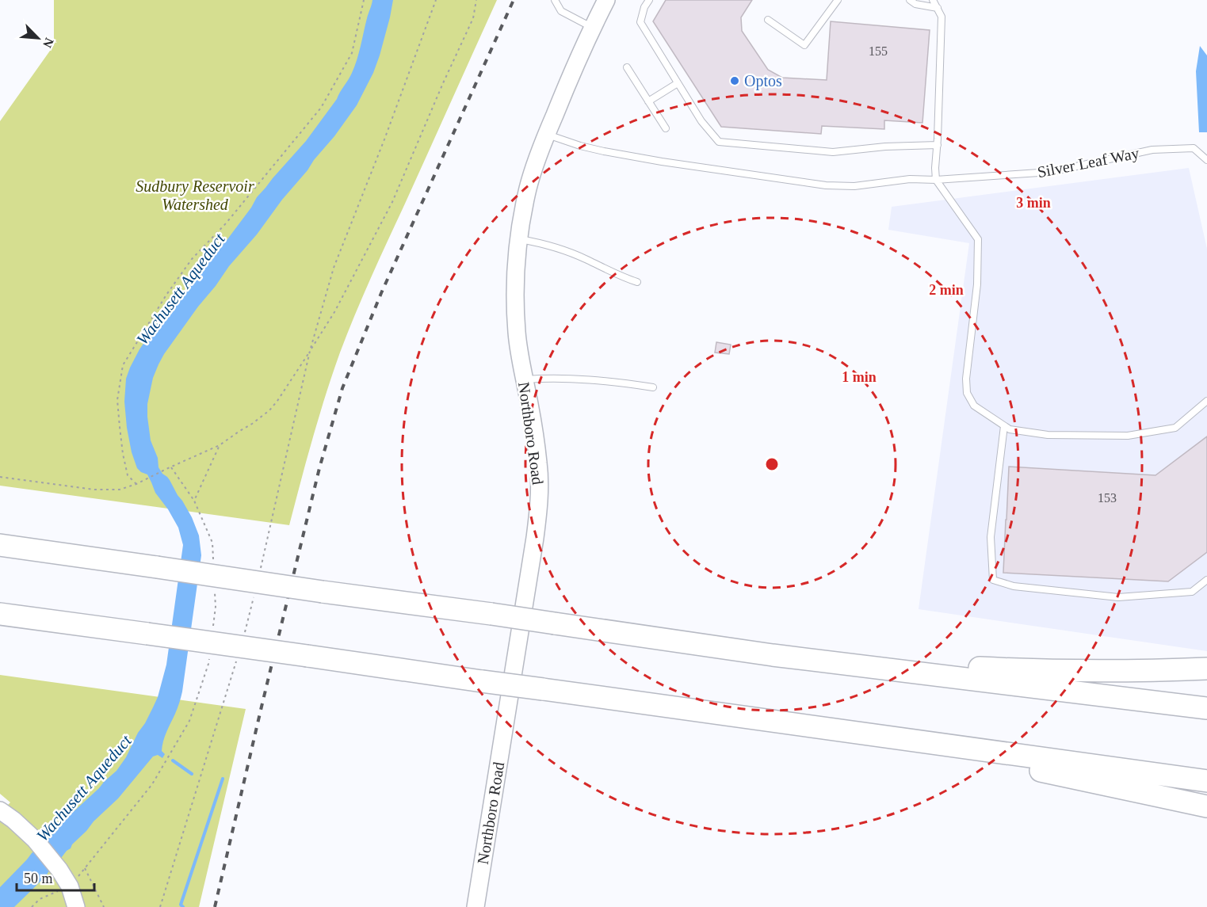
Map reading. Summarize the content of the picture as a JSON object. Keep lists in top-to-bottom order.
{
  "streets": {
    "main road": ["Northboro Road"],
    "lane": ["Silver Leaf Way"]
  },
  "crossings": [
    ["Silver Leaf Way", "Northboro Road"]
  ],
  "water": ["Wachusett Aqueduct"],
  "parks": ["Sudbury Reservoir Watershed"],
  "places": ["Optos"],
  "house_numbers": ["155", "153"],
  "scale_bar": "50 m",
  "north": "bottom right",
  "rings": ["3 min", "2 min", "1 min"]
}
